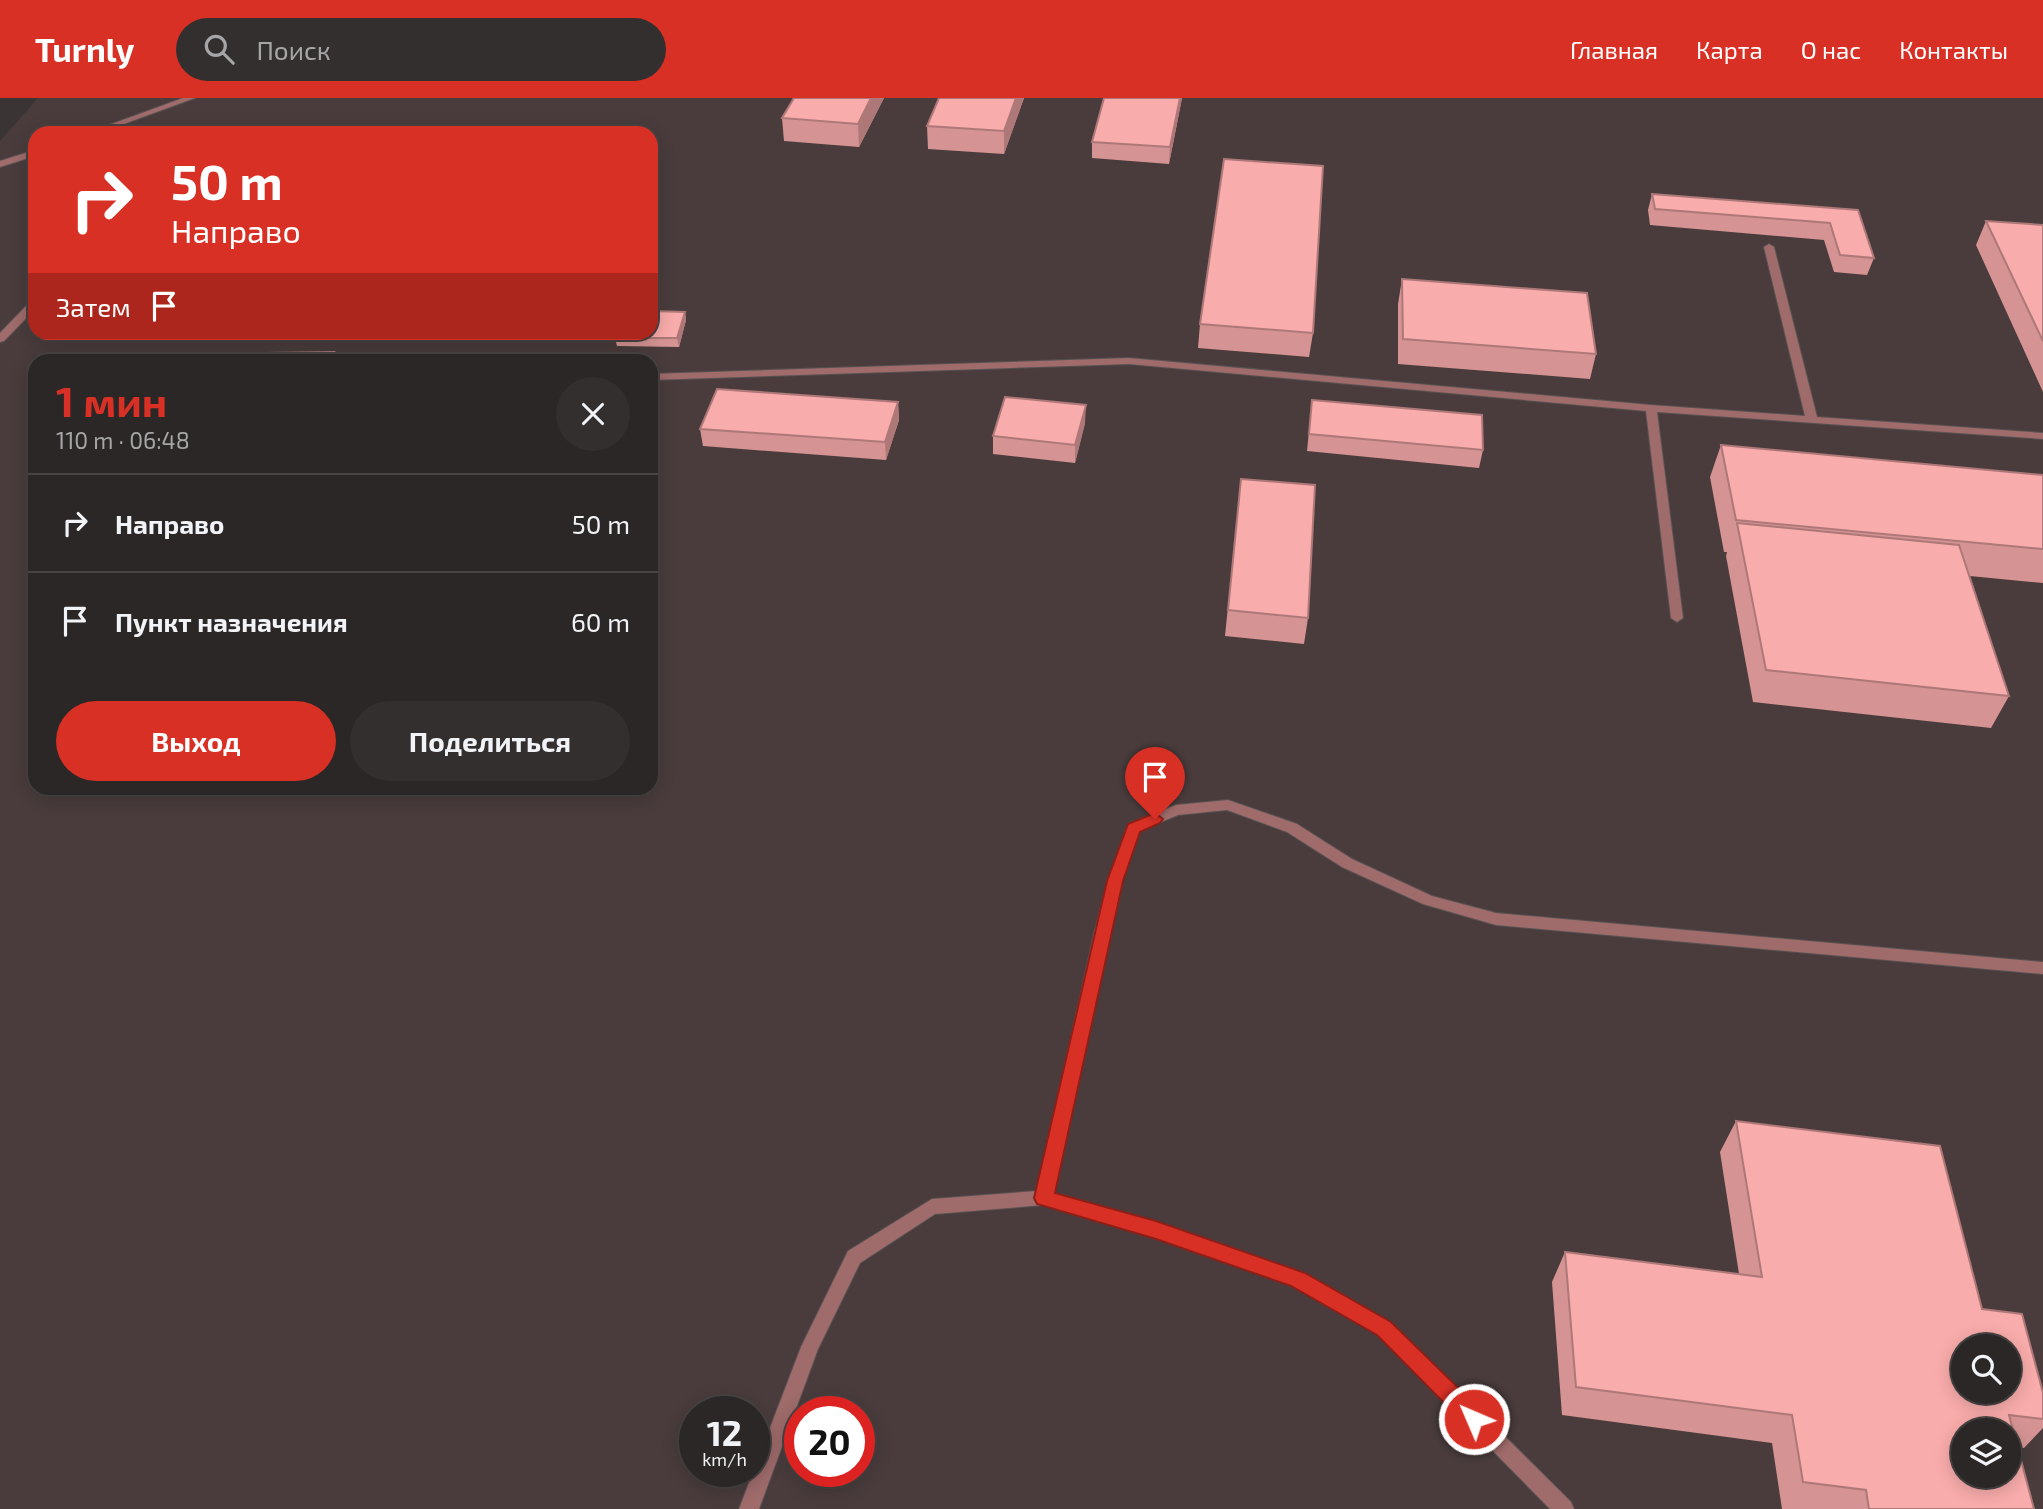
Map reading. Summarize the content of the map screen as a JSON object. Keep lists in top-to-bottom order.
{
  "page": {
    "header": "Turnly",
    "search": "Поиск",
    "nav": [
      "Главная",
      "Карта",
      "О нас",
      "Контакты"
    ],
    "turn": ["50 m", "Направо"],
    "then": "Затем",
    "heading": ["1 мин", "110 m · 06:48"],
    "list": [
      {
        "name": "Направо",
        "value": "50 m"
      },
      {
        "name": "Пункт назначения",
        "value": "60 m"
      }
    ],
    "buttons": ["Выход", "Поделиться"],
    "speed": "12 km/h",
    "limit": "20"
  }
}
